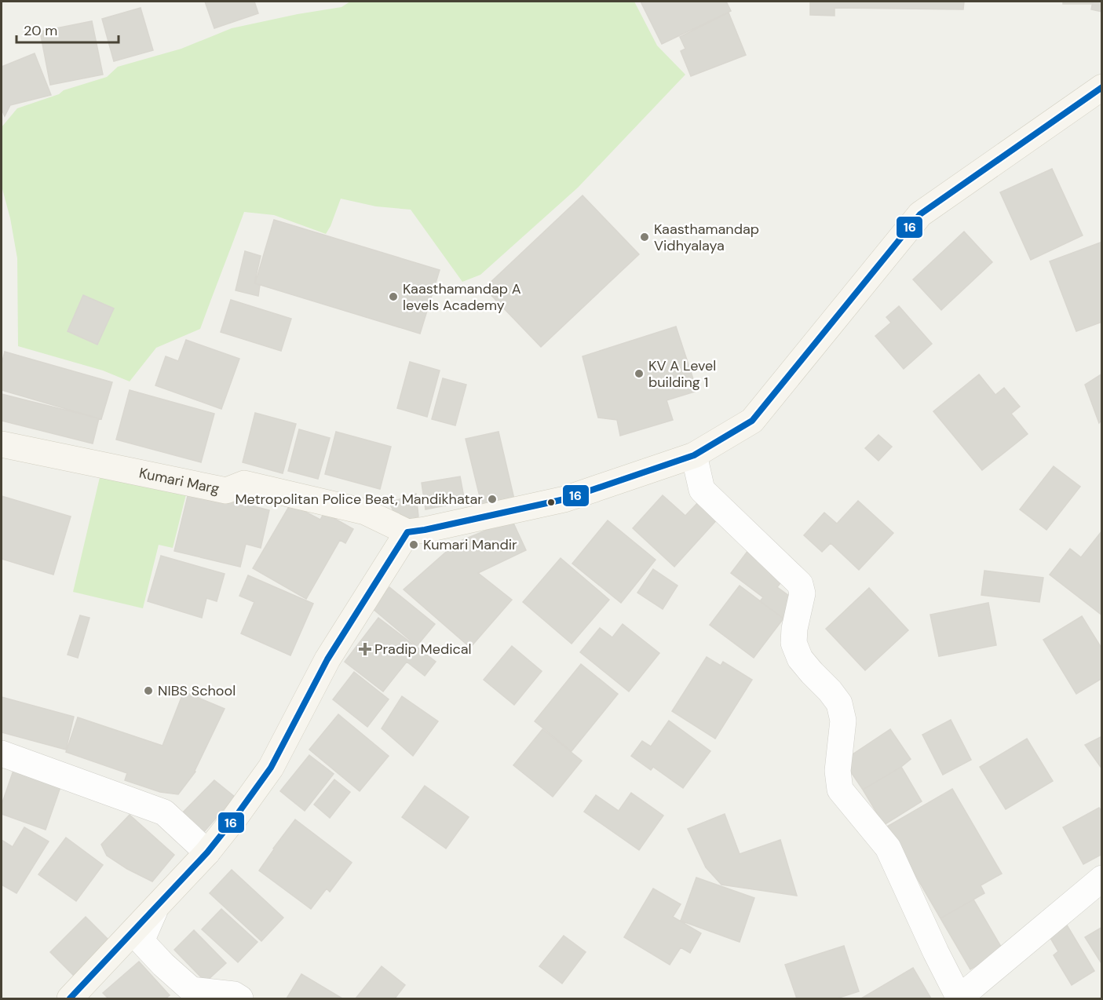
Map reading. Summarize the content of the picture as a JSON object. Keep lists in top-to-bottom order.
{
  "streets": {
    "main road": ["Kumari Marg"]
  },
  "places": {
    "other": [
      "Kaasthamandap Vidhyalaya",
      "Kaasthamandap A levels Academy",
      "KV A Level building 1",
      "Metropolitan Police Beat, Mandikhatar",
      "Kumari Mandir",
      "NIBS School"
    ],
    "health": ["Pradip Medical"]
  },
  "lines": ["transit line 16"],
  "scale_bar": "20 m"
}
